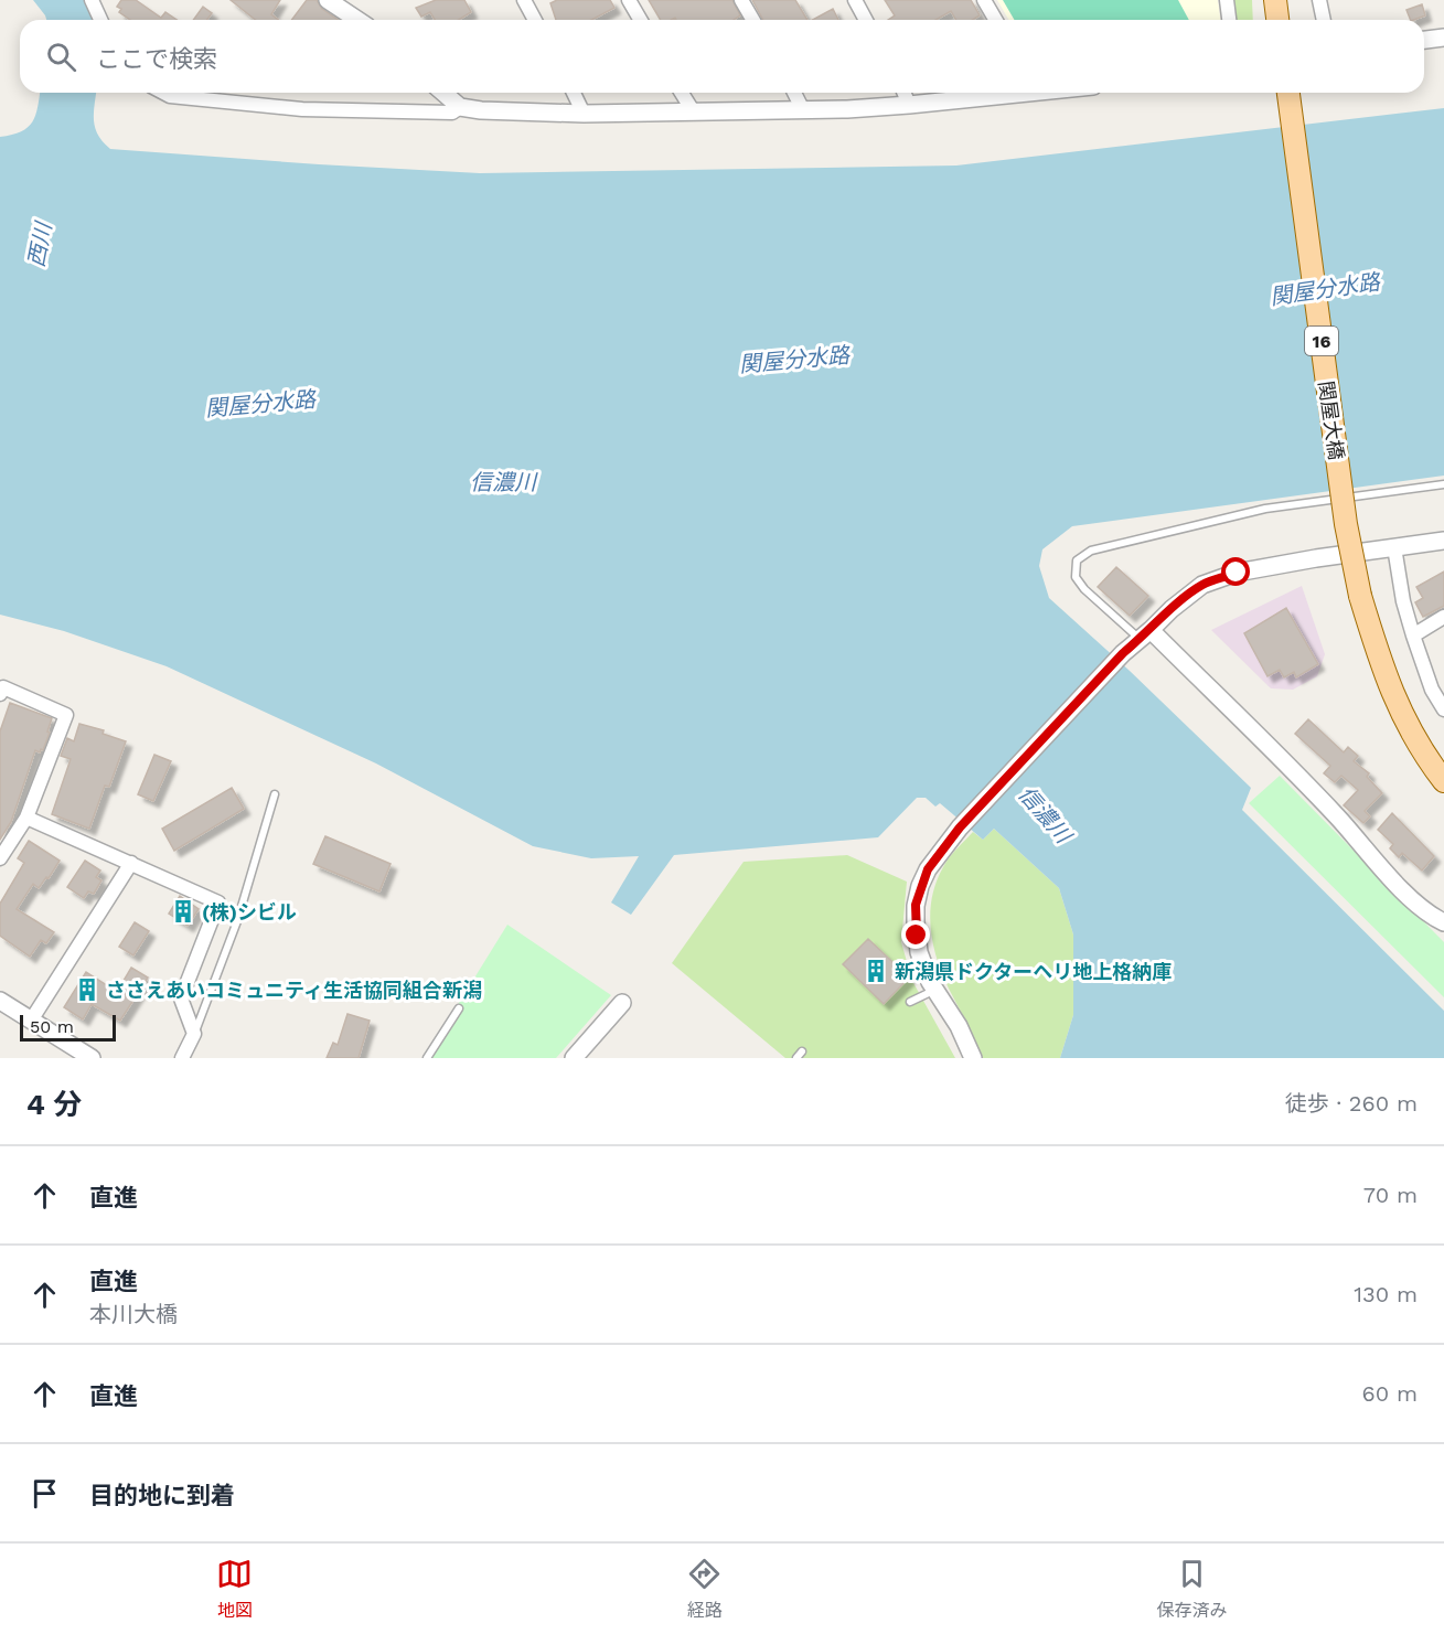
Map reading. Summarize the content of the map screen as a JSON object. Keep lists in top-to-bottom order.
{
  "streets": {
    "main road": ["16", "関屋大橋"]
  },
  "water": ["西川", "関屋分水路", "信濃川"],
  "places": {
    "building": ["(株)シビル", "新潟県ドクターヘリ地上格納庫", "ささえあいコミュニティ生活協同組合新潟"]
  },
  "scale_bar": "50 m",
  "page": {
    "search": "ここで検索",
    "scale": "50 m",
    "heading": ["4 分", "徒歩 · 260 m"],
    "list": [
      ["直進", "70 m"],
      ["直進", "本川大橋", "130 m"],
      ["直進", "60 m"],
      "目的地に到着"
    ],
    "nav": ["地図", "経路", "保存済み"]
  }
}
